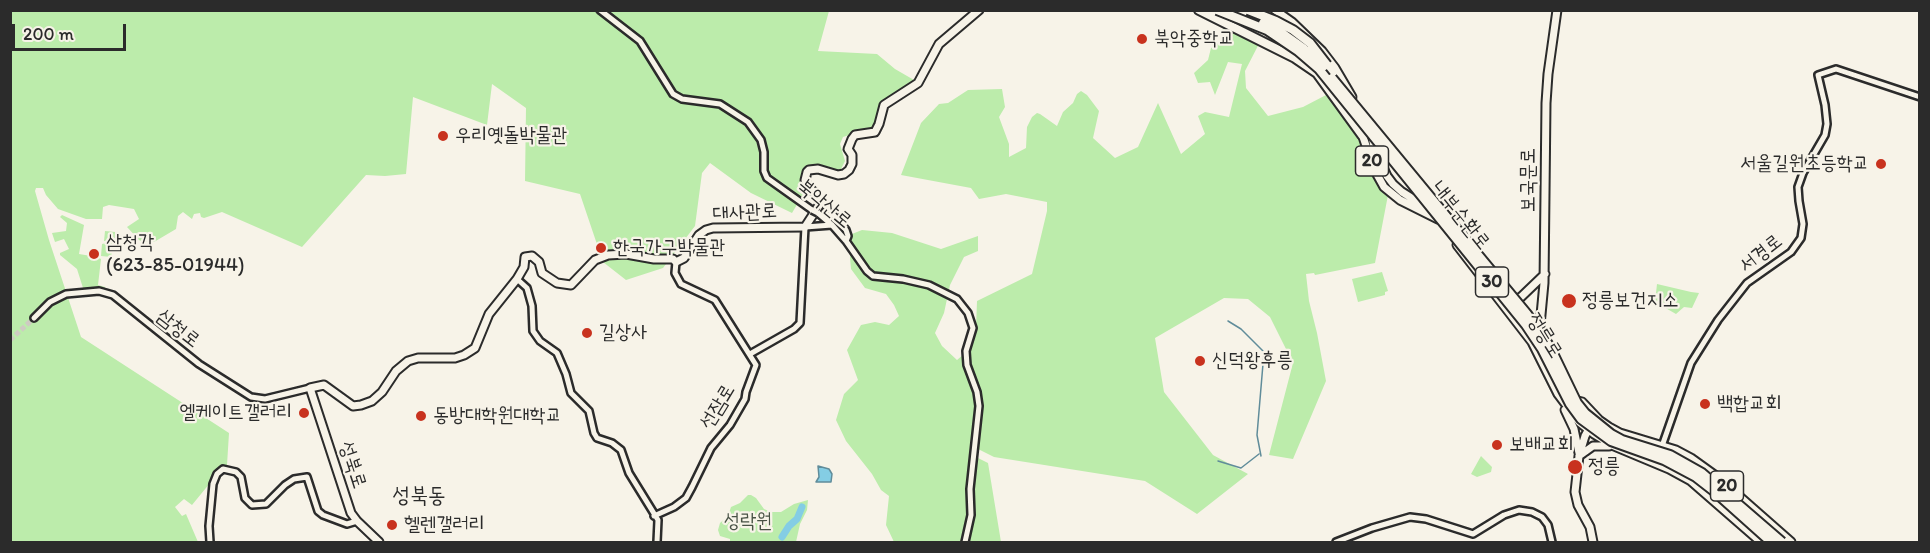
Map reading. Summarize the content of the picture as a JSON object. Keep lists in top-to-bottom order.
{
  "streets": {
    "highway": ["내부순환로", "30"],
    "main road": [
      "20",
      "보국문로",
      "대사관로",
      "정릉로",
      "성북로"
    ],
    "street": [
      "북악산로",
      "서경로",
      "삼청로",
      "선잠로"
    ]
  },
  "crossings": [
    ["보국문로", "정릉로"],
    ["북악산로", "대사관로"],
    ["내부순환로", "정릉로"],
    ["서경로", "정릉로"],
    ["삼청로", "성북로"]
  ],
  "districts": ["성북동"],
  "parks": ["성락원"],
  "places": [
    "북악중학교",
    "우리옛돌박물관",
    "서울길원초등학교",
    "한국가구박물관",
    "삼청각 (623-85-01944)",
    "정릉보건지소",
    "길상사",
    "신덕왕후릉",
    "백합교회",
    "엘케이트갤러리",
    "동방대학원대학교",
    "보배교회",
    "정릉",
    "헬렌갤러리"
  ],
  "scale_bar": "200 m"
}
